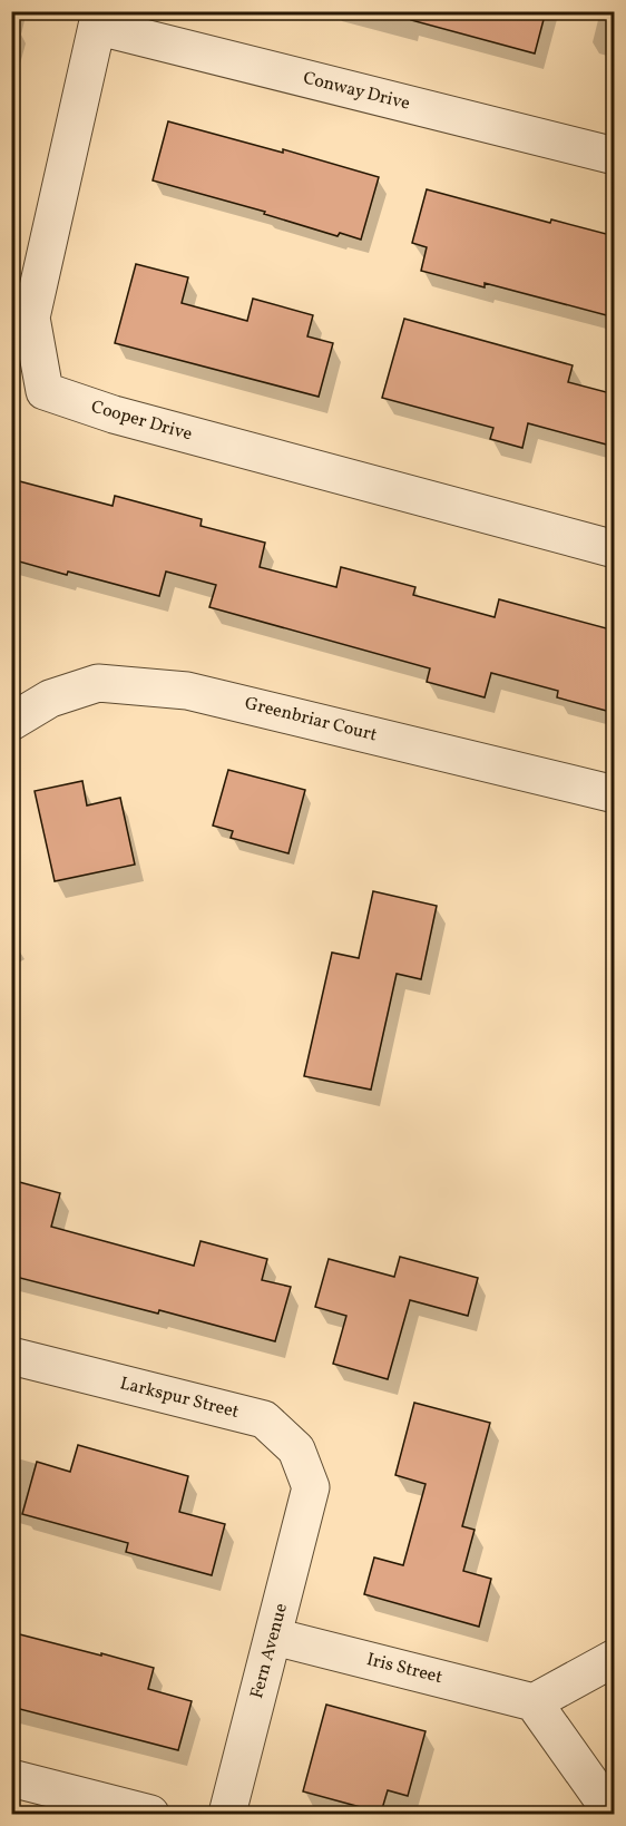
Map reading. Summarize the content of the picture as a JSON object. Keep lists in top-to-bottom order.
{
  "streets": {
    "street": [
      "Conway Drive",
      "Cooper Drive",
      "Greenbriar Court",
      "Larkspur Street",
      "Fern Avenue",
      "Iris Street"
    ]
  },
  "crossings": [
    ["Conway Drive", "Cooper Drive"],
    ["Larkspur Street", "Fern Avenue"],
    ["Fern Avenue", "Iris Street"]
  ]
}
